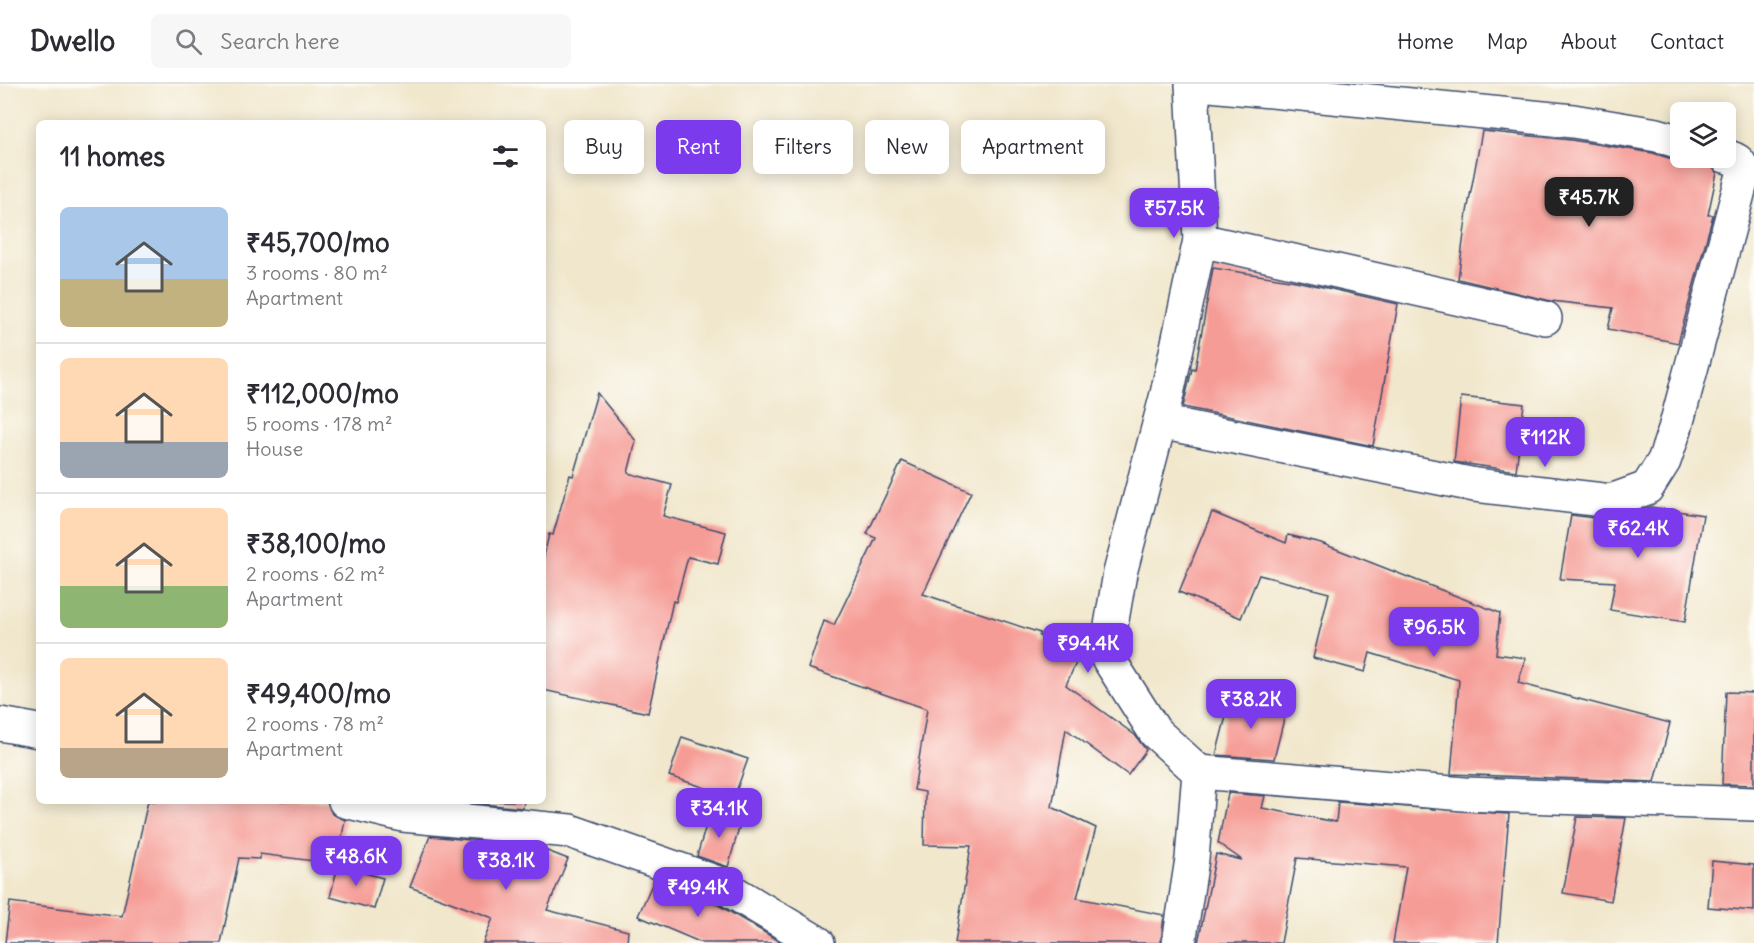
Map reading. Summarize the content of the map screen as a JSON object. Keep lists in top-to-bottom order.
{
  "page": {
    "header": "Dwello",
    "search": "Search here",
    "nav": [
      "Home",
      "Map",
      "About",
      "Contact"
    ],
    "chip": [
      "Buy",
      "Rent",
      "Filters",
      "New",
      "Apartment"
    ],
    "heading": "11 homes",
    "price": [
      "₹45.7K",
      "₹57.5K",
      "₹112K",
      "₹62.4K",
      "₹96.5K",
      "₹94.4K",
      "₹38.2K",
      "₹34.1K",
      "₹48.6K",
      "₹38.1K",
      "₹49.4K"
    ],
    "list": [
      {
        "name": "₹45,700/mo",
        "note": "3 rooms · 80 m² · Apartment"
      },
      {
        "name": "₹112,000/mo",
        "note": "5 rooms · 178 m² · House"
      },
      {
        "name": "₹38,100/mo",
        "note": "2 rooms · 62 m² · Apartment"
      },
      {
        "name": "₹49,400/mo",
        "note": "2 rooms · 78 m² · Apartment"
      }
    ]
  }
}
